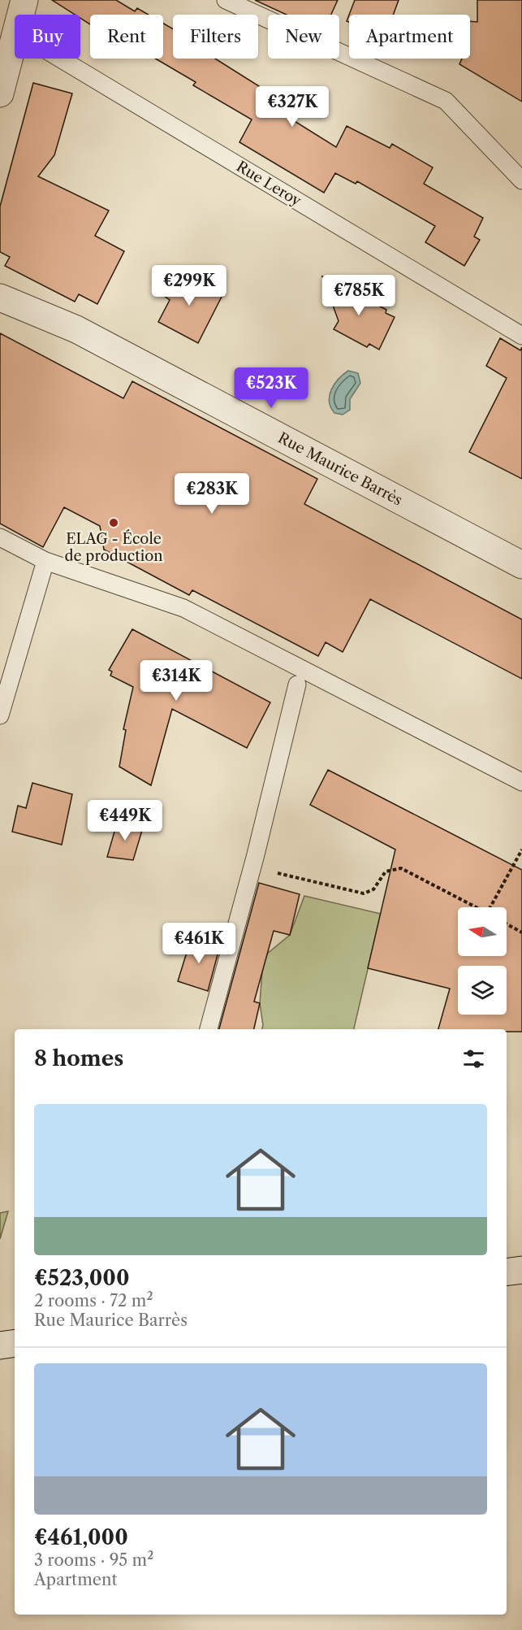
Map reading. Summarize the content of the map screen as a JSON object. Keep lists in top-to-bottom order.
{
  "streets": {
    "street": ["Rue Maurice Barrès"],
    "lane": ["Rue Leroy"]
  },
  "places": ["ELAG - École de production"],
  "north": "left",
  "page": {
    "chip": [
      "Buy",
      "Rent",
      "Filters",
      "New",
      "Apartment"
    ],
    "price": [
      "€327K",
      "€299K",
      "€785K",
      "€523K",
      "€283K",
      "€314K",
      "€449K",
      "€461K"
    ],
    "heading": "8 homes",
    "list": [
      {
        "name": "€523,000",
        "note": "2 rooms · 72 m² · Rue Maurice Barrès"
      },
      {
        "name": "€461,000",
        "note": "3 rooms · 95 m² · Apartment"
      }
    ]
  }
}
